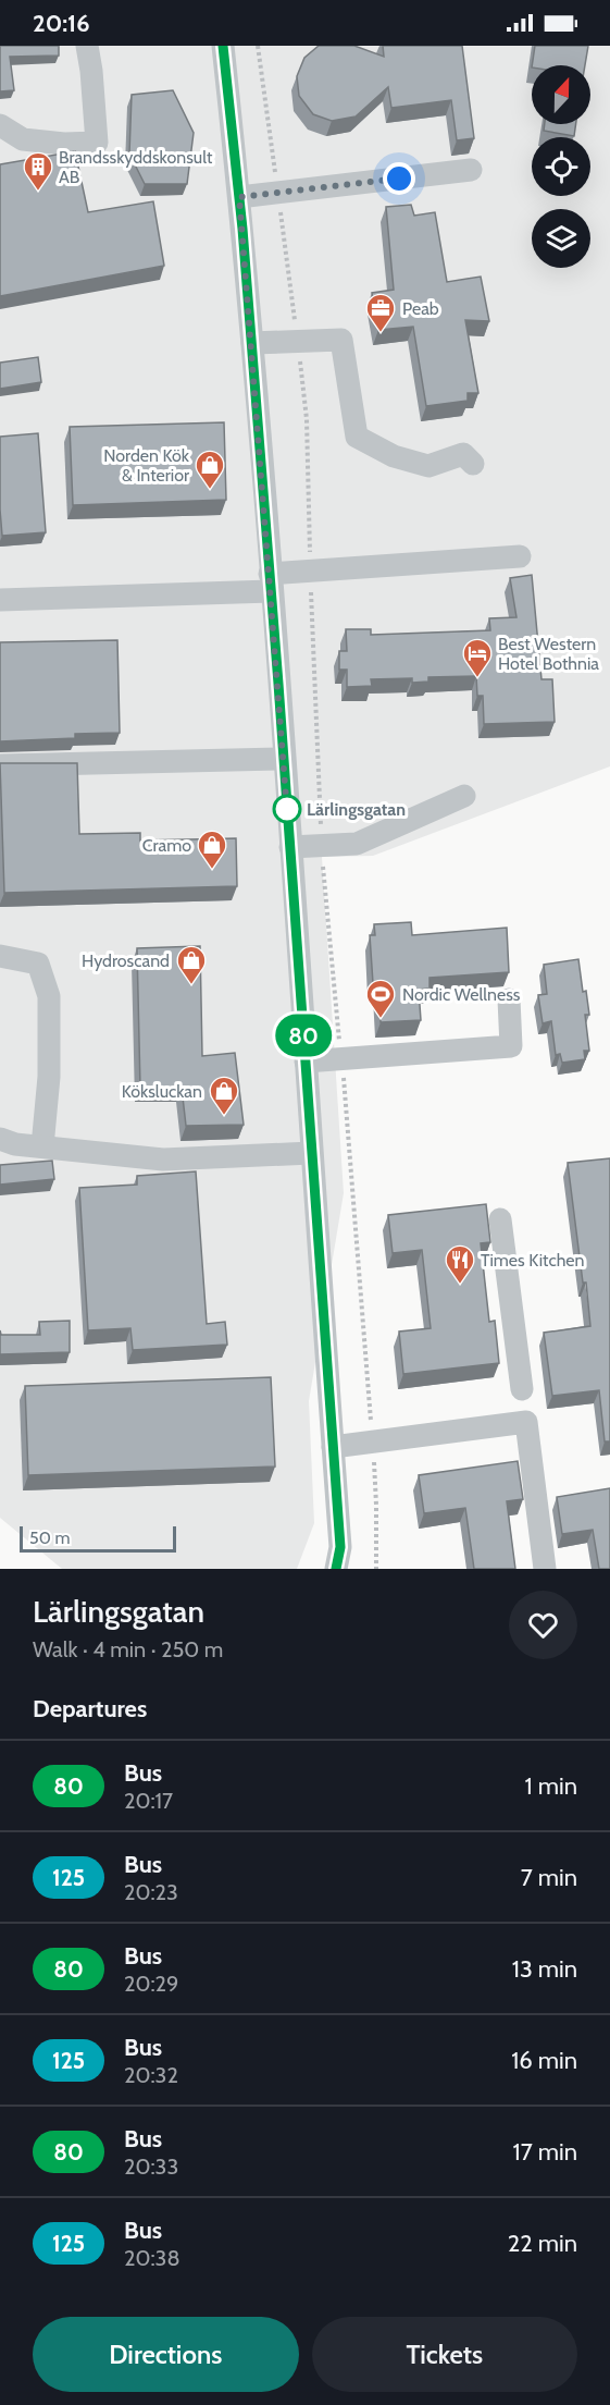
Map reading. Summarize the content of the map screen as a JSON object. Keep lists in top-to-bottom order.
{
  "places": {
    "building": ["Brandsskyddskonsult AB"],
    "office": ["Peab"],
    "shop": [
      "Norden Kök & Interior",
      "Cramo",
      "Hydroscand",
      "Köksluckan"
    ],
    "hotel": ["Best Western Hotel Bothnia"],
    "other": ["Lärlingsgatan"],
    "sports": ["Nordic Wellness"],
    "restaurant": ["Times Kitchen"]
  },
  "lines": ["bus line 80"],
  "scale_bar": "50 m",
  "north": "top",
  "page": {
    "status": "20:16",
    "on_map": "80",
    "scale": "50 m",
    "heading": [
      ["Lärlingsgatan", "Walk · 4 min · 250 m"],
      "Departures"
    ],
    "list": [
      {
        "mark": "80",
        "name": "Bus",
        "note": "20:17",
        "value": "1 min"
      },
      {
        "mark": "125",
        "name": "Bus",
        "note": "20:23",
        "value": "7 min"
      },
      {
        "mark": "80",
        "name": "Bus",
        "note": "20:29",
        "value": "13 min"
      },
      {
        "mark": "125",
        "name": "Bus",
        "note": "20:32",
        "value": "16 min"
      },
      {
        "mark": "80",
        "name": "Bus",
        "note": "20:33",
        "value": "17 min"
      },
      {
        "mark": "125",
        "name": "Bus",
        "note": "20:38",
        "value": "22 min"
      }
    ],
    "buttons": ["Directions", "Tickets"]
  }
}
